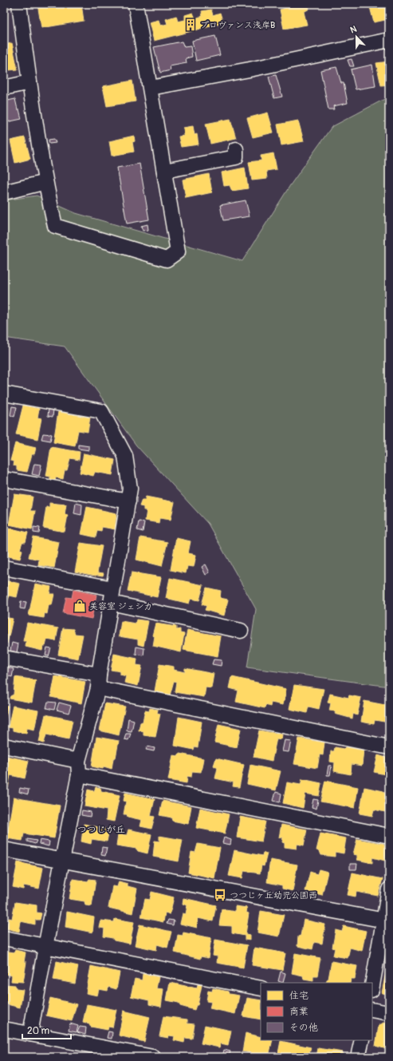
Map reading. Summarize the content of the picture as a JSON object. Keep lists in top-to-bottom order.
{
  "districts": ["つつじが丘"],
  "places": {
    "building": ["プロヴァンス浅岸B"],
    "shop": ["美容室 ジェシカ"],
    "bus stop": ["つつじヶ丘幼児公園西"]
  },
  "legend": ["住宅", "商業", "その他"],
  "scale_bar": "20 m",
  "north": "top"
}
